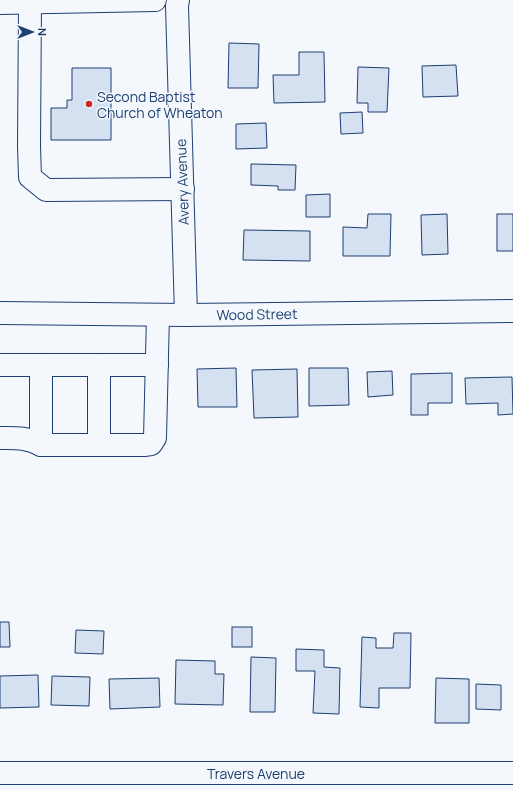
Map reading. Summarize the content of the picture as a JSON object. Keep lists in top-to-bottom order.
{
  "streets": {
    "street": ["Avery Avenue", "Wood Street", "Travers Avenue"]
  },
  "crossings": [
    ["Avery Avenue", "Wood Street"]
  ],
  "places": ["Second Baptist Church of Wheaton"],
  "north": "right"
}
